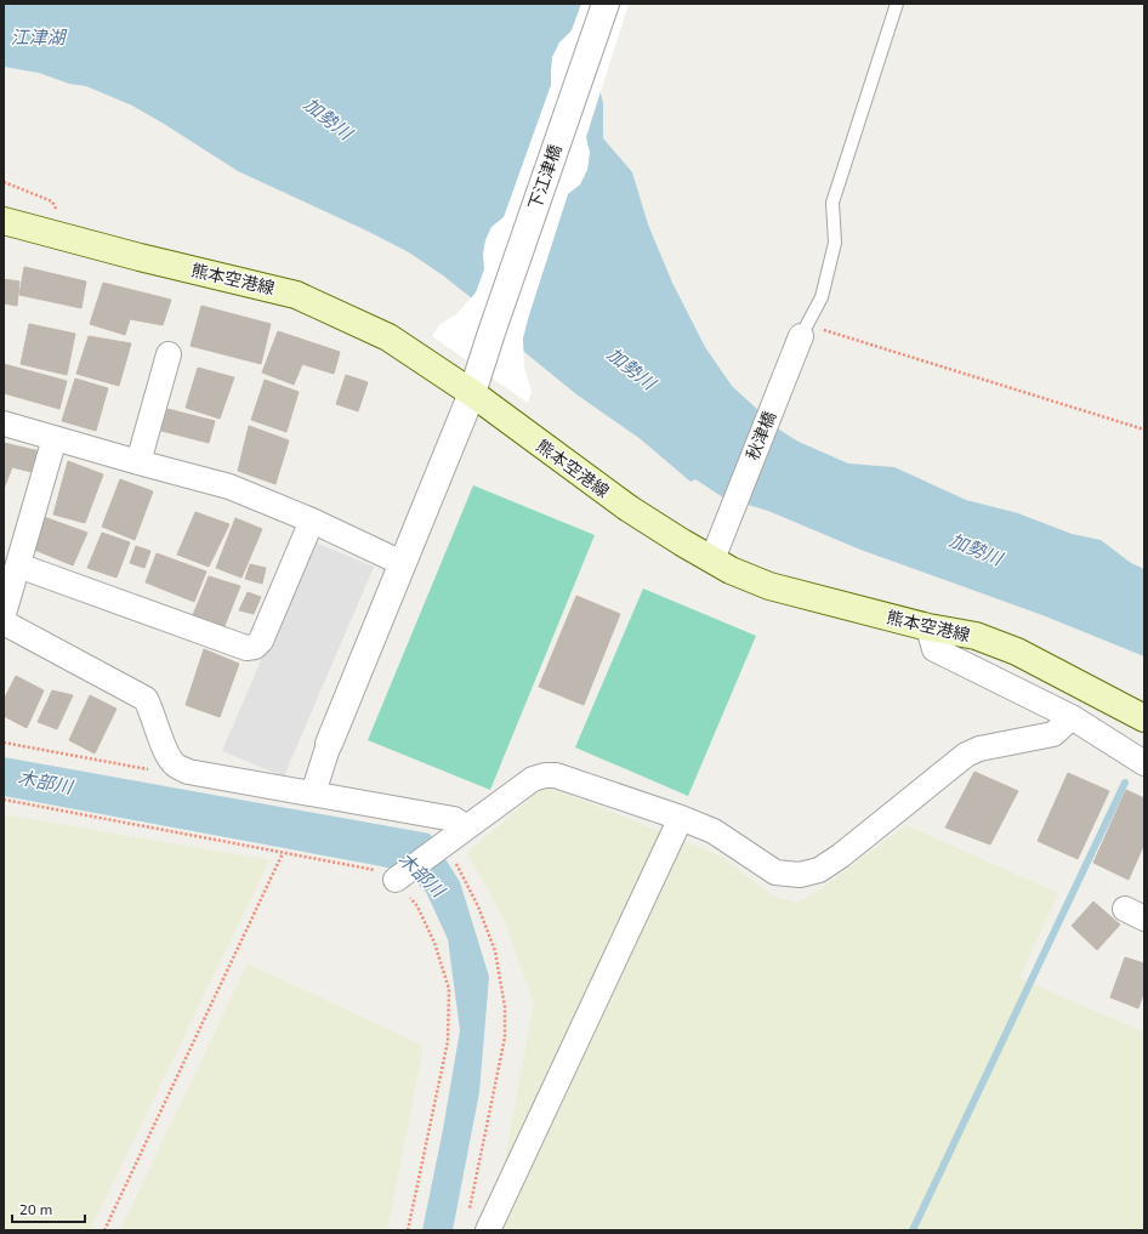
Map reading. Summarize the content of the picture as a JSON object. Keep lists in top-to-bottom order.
{
  "streets": {
    "main road": ["熊本空港線"],
    "street": ["下江津橋", "秋津橋"]
  },
  "crossings": [
    ["下江津橋", "熊本空港線"],
    ["熊本空港線", "秋津橋"]
  ],
  "water": ["江津湖", "加勢川", "木部川"],
  "scale_bar": "20 m"
}
